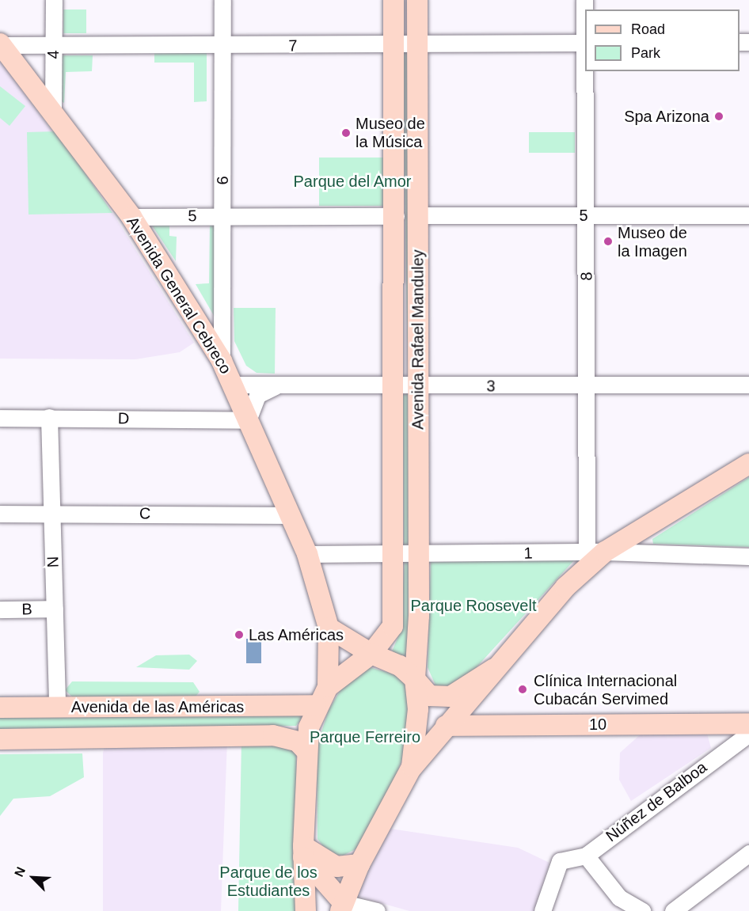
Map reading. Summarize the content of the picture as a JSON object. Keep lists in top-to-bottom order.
{
  "streets": {
    "main road": [
      "Avenida General Cebreco",
      "Avenida Rafael Manduley",
      "Avenida de las Américas",
      "10"
    ],
    "street": [
      "7",
      "4",
      "6",
      "5",
      "8",
      "3",
      "D",
      "C",
      "1",
      "N",
      "B",
      "Núñez de Balboa"
    ]
  },
  "crossings": [
    ["7", "4"],
    ["7", "6"],
    ["7", "Avenida General Cebreco"],
    ["7", "Avenida Rafael Manduley"],
    ["4", "Avenida General Cebreco"],
    ["6", "5"],
    ["6", "Avenida General Cebreco"],
    ["5", "8"],
    ["5", "Avenida General Cebreco"],
    ["5", "Avenida Rafael Manduley"],
    ["8", "3"],
    ["8", "1"],
    ["Avenida General Cebreco", "Avenida Rafael Manduley"],
    ["Avenida General Cebreco", "3"],
    ["Avenida General Cebreco", "D"],
    ["Avenida General Cebreco", "C"],
    ["Avenida General Cebreco", "1"],
    ["Avenida Rafael Manduley", "3"],
    ["Avenida Rafael Manduley", "1"],
    ["D", "N"],
    ["C", "N"],
    ["N", "B"],
    ["N", "Avenida de las Américas"]
  ],
  "parks": [
    "Parque del Amor",
    "Parque Roosevelt",
    "Parque Ferreiro",
    "Parque de los Estudiantes"
  ],
  "places": [
    "Spa Arizona",
    "Museo de la Música",
    "Museo de la Imagen",
    "Las Américas",
    "Clínica Internacional Cubacán Servimed"
  ],
  "legend": ["Road", "Park"],
  "north": "top left"
}
